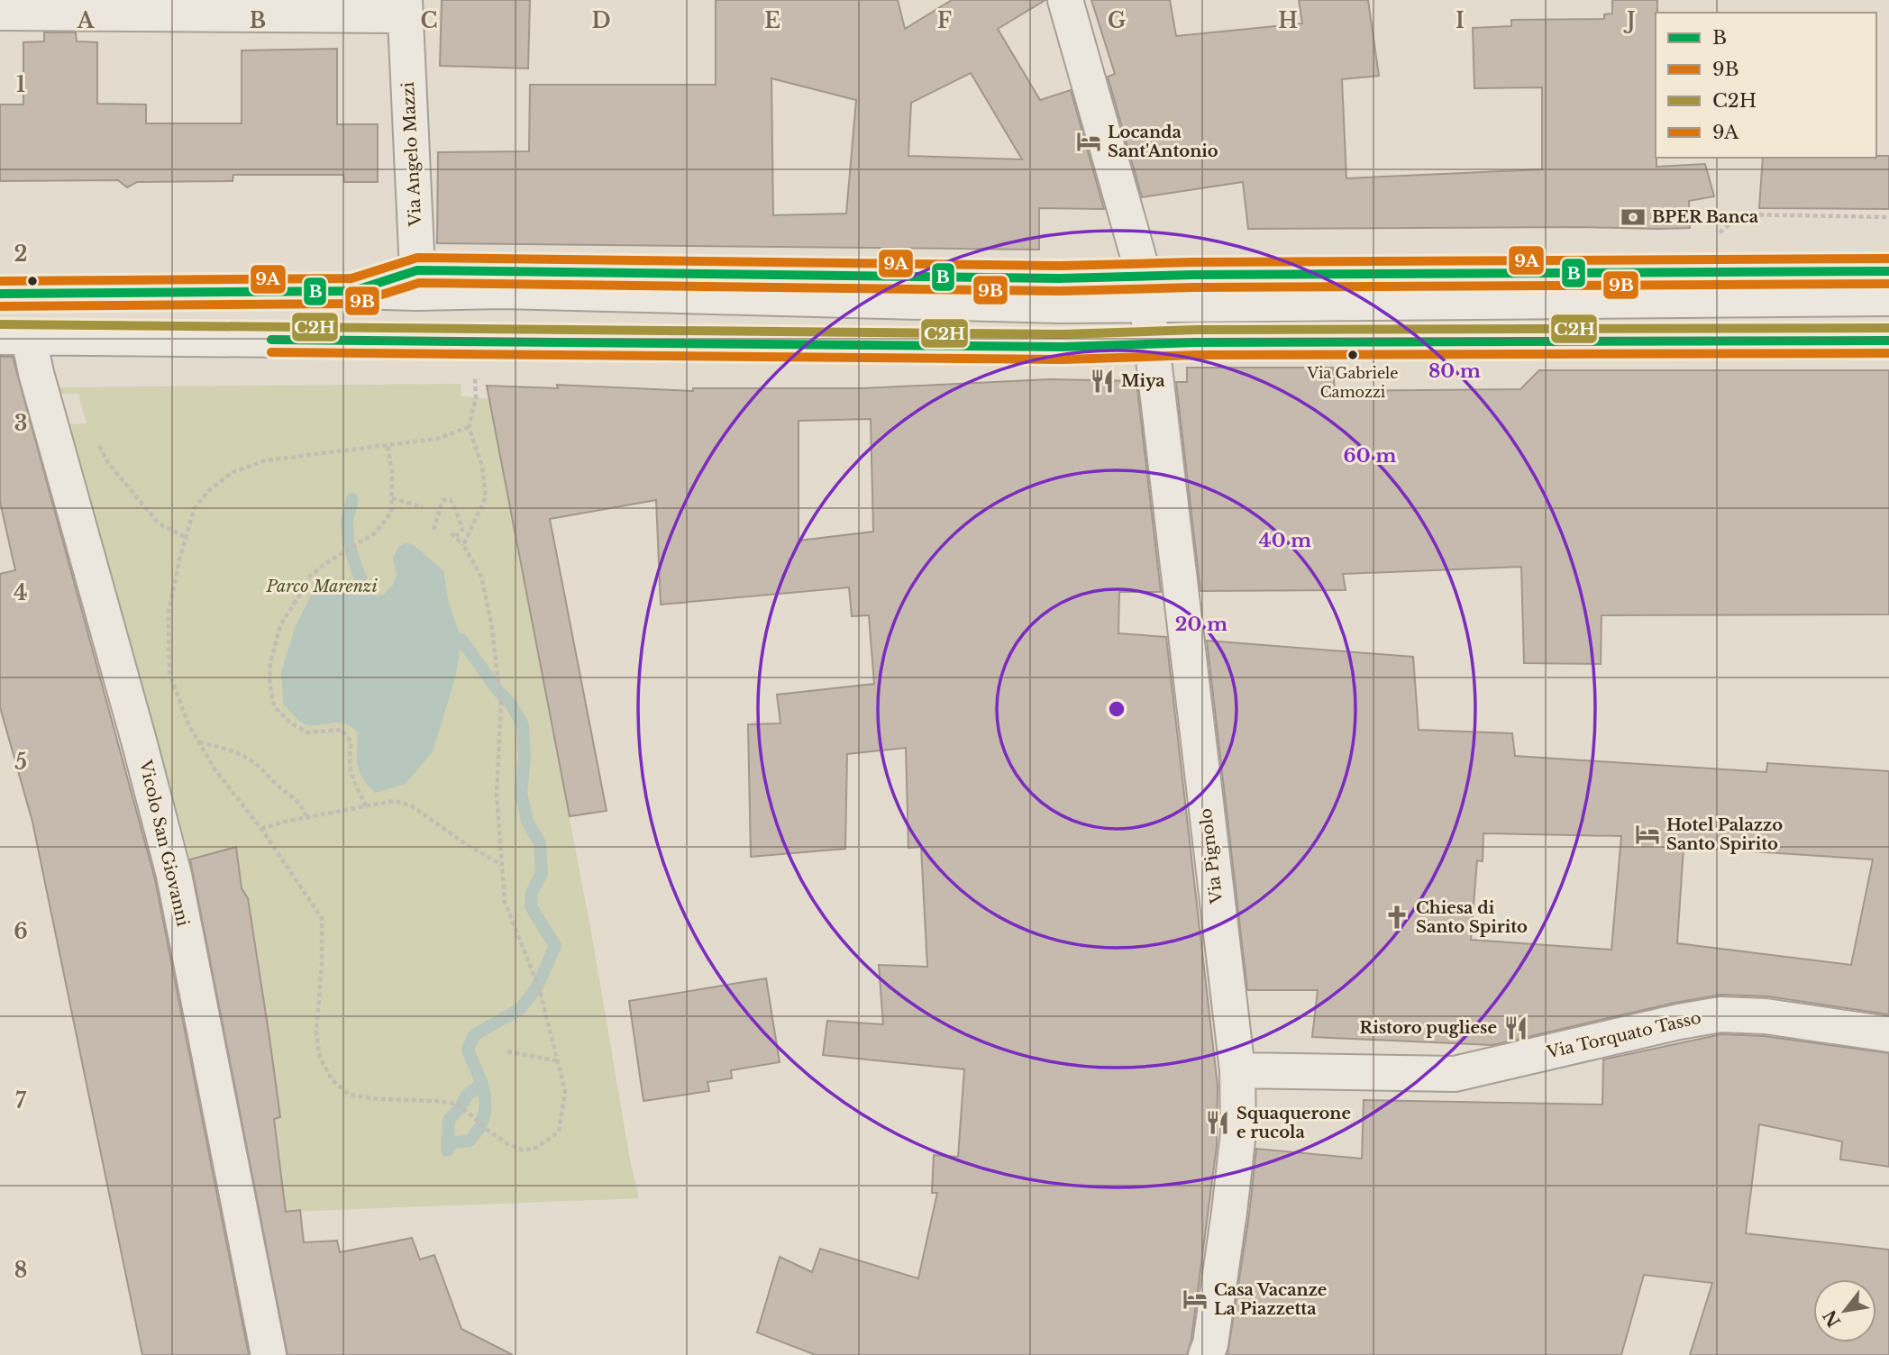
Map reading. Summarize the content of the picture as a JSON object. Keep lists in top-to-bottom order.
{
  "streets": {
    "street": [
      "Via Angelo Mazzi",
      "Vicolo San Giovanni",
      "Via Pignolo",
      "Via Torquato Tasso"
    ]
  },
  "crossings": [
    ["Via Pignolo", "Via Torquato Tasso"]
  ],
  "parks": ["Parco Marenzi"],
  "places": {
    "hotel": ["Locanda Sant'Antonio", "Hotel Palazzo Santo Spirito", "Casa Vacanze La Piazzetta"],
    "bank": ["BPER Banca"],
    "other": ["Via Gabriele Camozzi"],
    "restaurant": ["Miya", "Ristoro pugliese", "Squaquerone e rucola"],
    "church": ["Chiesa di Santo Spirito"]
  },
  "lines": [
    "transit line 9A",
    "transit line B",
    "transit line 9B",
    "transit line C2H"
  ],
  "legend": [
    "B",
    "9B",
    "C2H",
    "9A"
  ],
  "north": "bottom left",
  "grid": {
    "columns": [
      "A",
      "B",
      "C",
      "D",
      "E",
      "F",
      "G",
      "H",
      "I",
      "J"
    ],
    "rows": [
      "1",
      "2",
      "3",
      "4",
      "5",
      "6",
      "7",
      "8"
    ]
  },
  "rings": [
    "80 m",
    "60 m",
    "40 m",
    "20 m"
  ]
}
